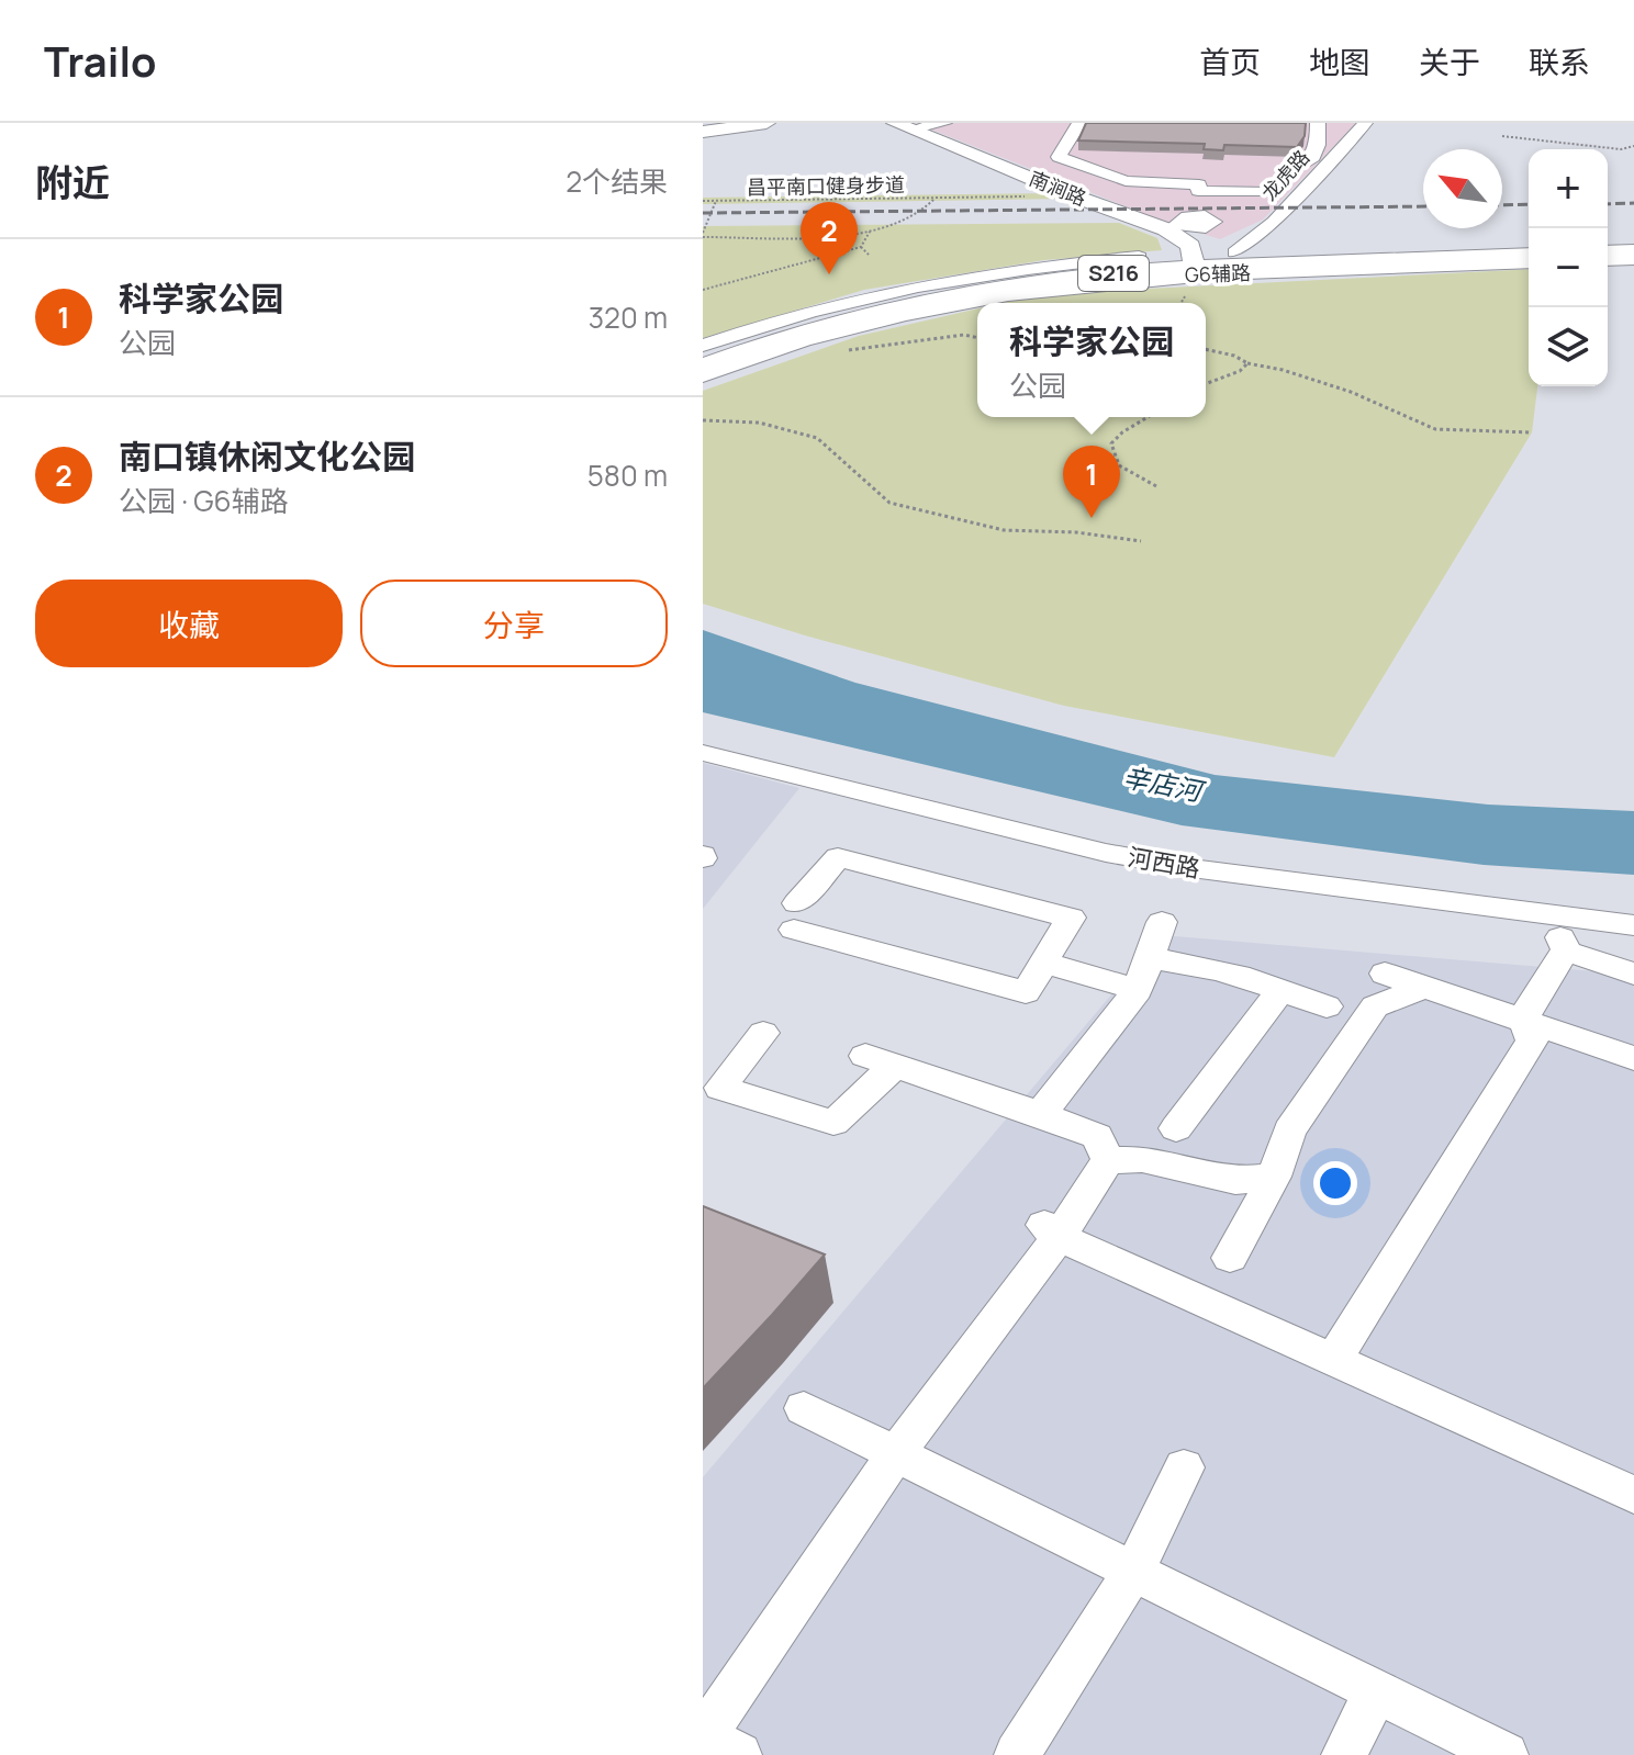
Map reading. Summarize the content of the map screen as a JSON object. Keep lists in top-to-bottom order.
{
  "streets": {
    "main road": ["南涧路", "S216", "G6辅路"],
    "street": ["龙虎路", "河西路"],
    "path": ["昌平南口健身步道"]
  },
  "crossings": [
    ["龙虎路", "G6辅路"],
    ["昌平南口健身步道", "南涧路"],
    ["南涧路", "G6辅路"]
  ],
  "water": ["辛店河"],
  "north": "top left",
  "page": {
    "header": "Trailo",
    "nav": [
      "首页",
      "地图",
      "关于",
      "联系"
    ],
    "heading": ["附近", "2个结果"],
    "map_buttons": ["+", "−"],
    "pins": ["2", "1"],
    "list": [
      {
        "mark": "1",
        "name": "科学家公园",
        "note": "公园",
        "value": "320 m"
      },
      {
        "mark": "2",
        "name": "南口镇休闲文化公园",
        "note": "公园 · G6辅路",
        "value": "580 m"
      }
    ],
    "popup": ["科学家公园", "公园"],
    "buttons": ["收藏", "分享"]
  }
}
